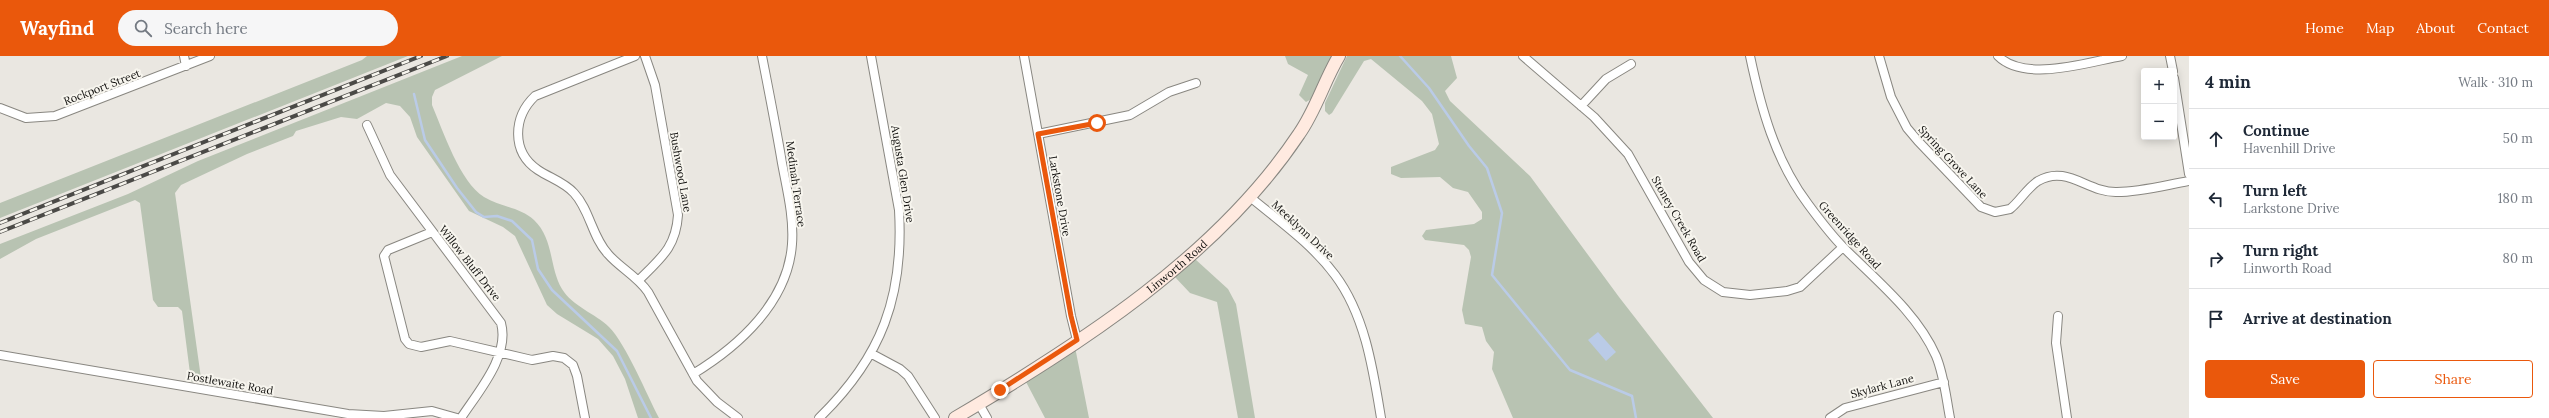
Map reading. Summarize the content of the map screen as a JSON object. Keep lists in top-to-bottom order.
{
  "streets": {
    "main road": ["Linworth Road"],
    "street": [
      "Rockport Street",
      "Spring Grove Lane",
      "Bushwood Lane",
      "Augusta Glen Drive",
      "Medinah Terrace",
      "Larkstone Drive",
      "Stoney Creek Road",
      "Meeklynn Drive",
      "Greenridge Road",
      "Willow Bluff Drive",
      "Postlewaite Road",
      "Skylark Lane"
    ]
  },
  "crossings": [
    ["Larkstone Drive", "Linworth Road"],
    ["Stoney Creek Road", "Greenridge Road"],
    ["Meeklynn Drive", "Linworth Road"],
    ["Greenridge Road", "Skylark Lane"]
  ],
  "page": {
    "header": "Wayfind",
    "search": "Search here",
    "nav": [
      "Home",
      "Map",
      "About",
      "Contact"
    ],
    "heading": ["4 min", "Walk · 310 m"],
    "map_buttons": ["+", "−"],
    "list": [
      ["Continue", "Havenhill Drive", "50 m"],
      ["Turn left", "Larkstone Drive", "180 m"],
      ["Turn right", "Linworth Road", "80 m"],
      "Arrive at destination"
    ],
    "buttons": ["Save", "Share"]
  }
}
